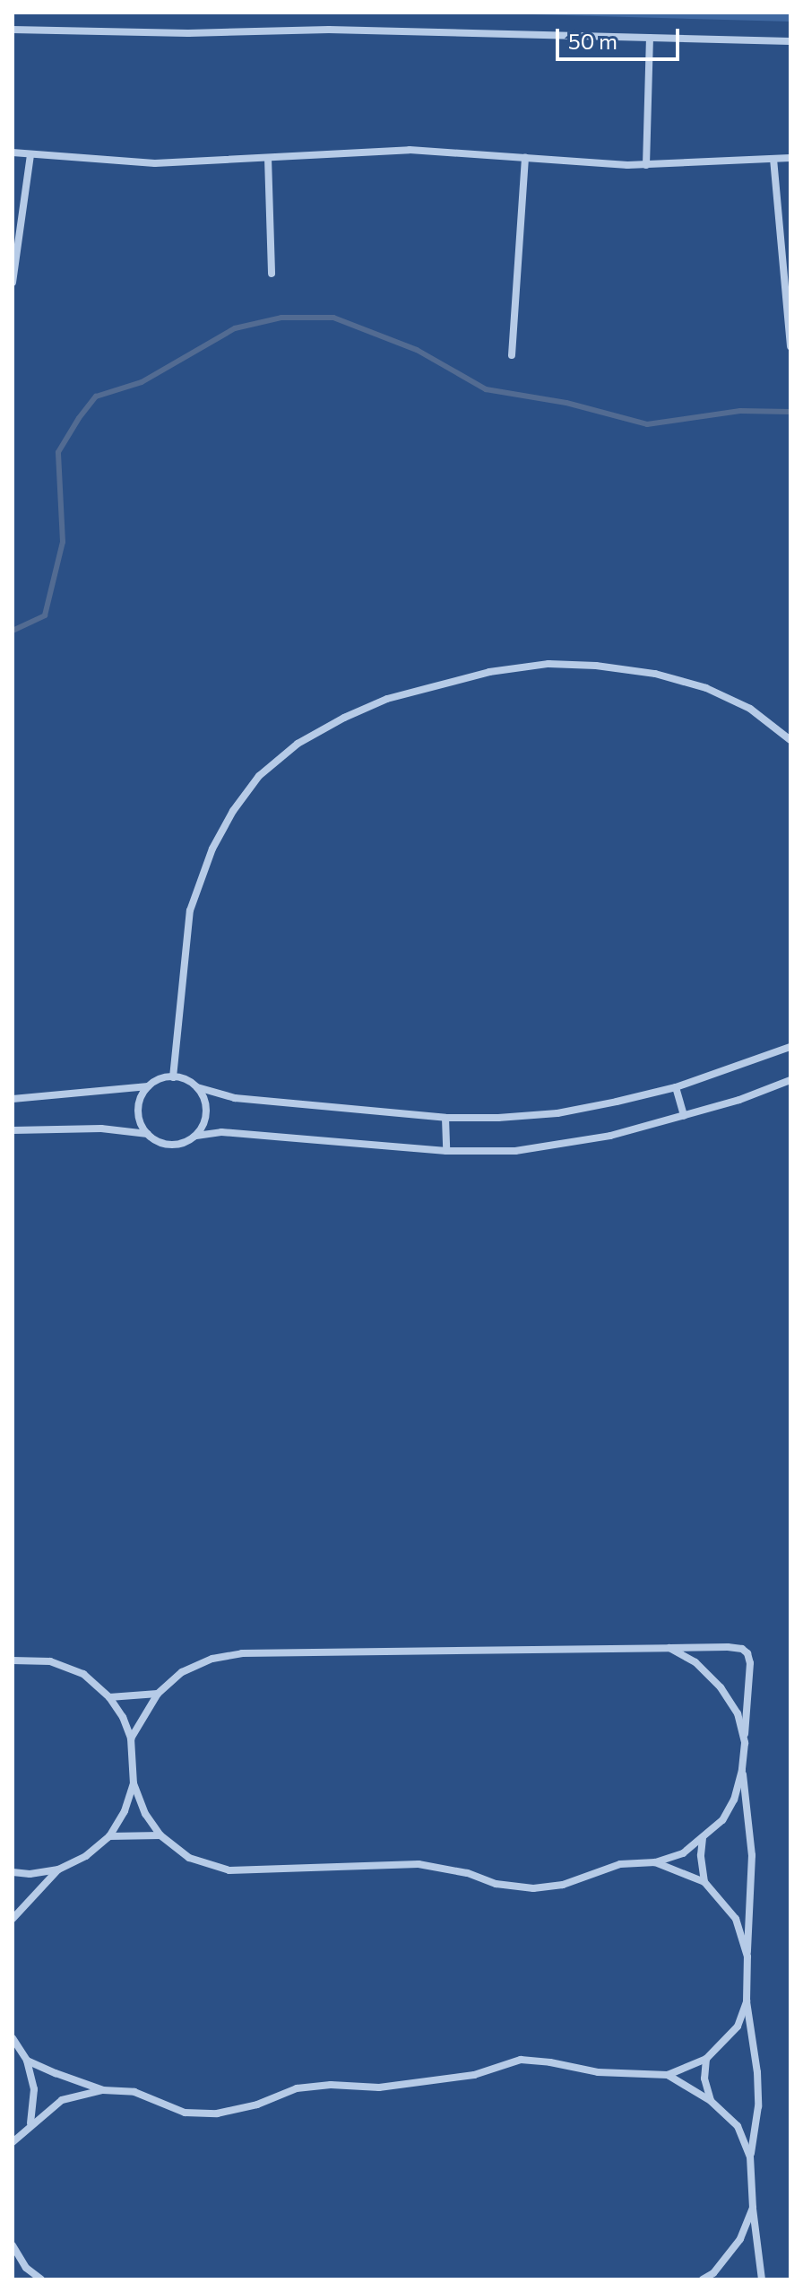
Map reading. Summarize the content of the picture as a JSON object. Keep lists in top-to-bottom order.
{
  "scale_bar": "50 m"
}
